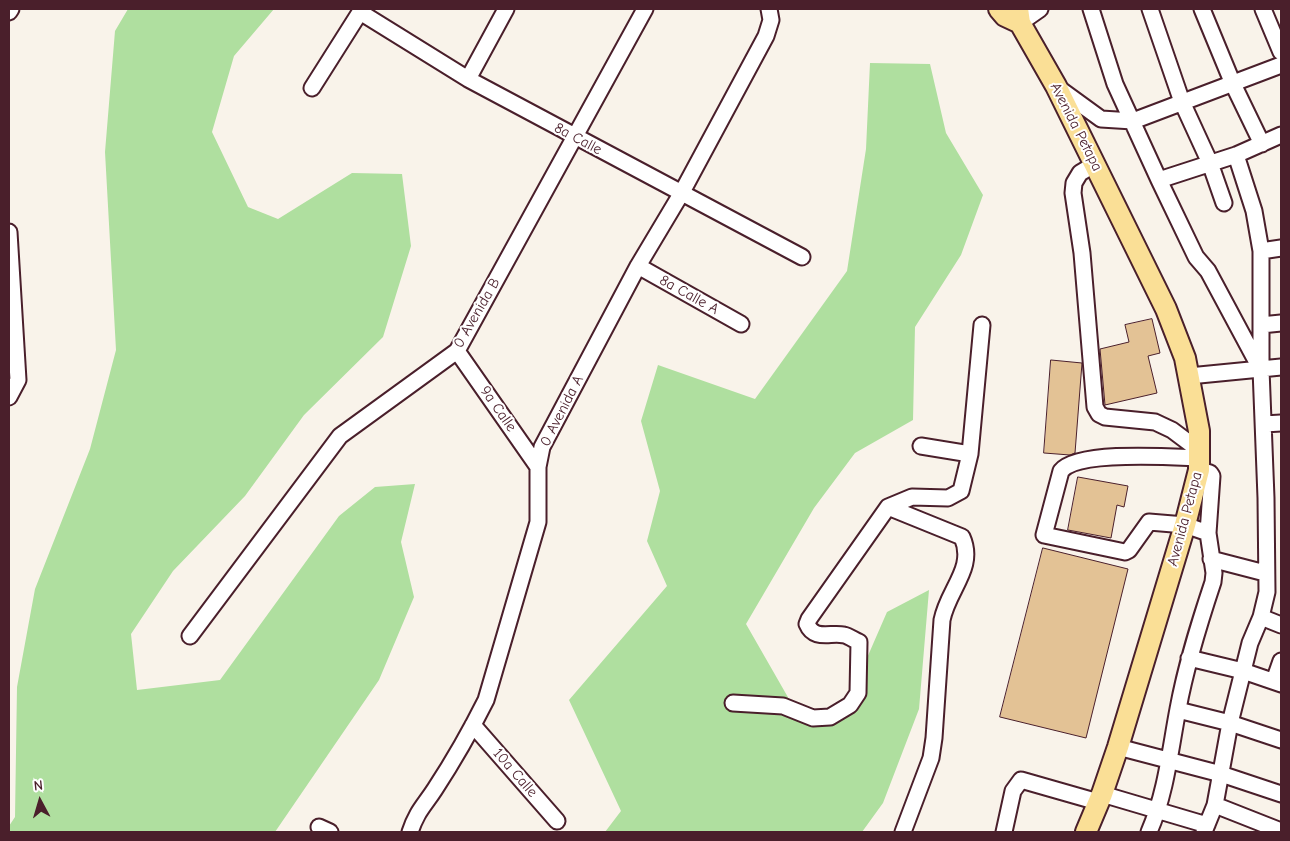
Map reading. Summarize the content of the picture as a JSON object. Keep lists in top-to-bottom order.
{
  "streets": {
    "main road": ["Avenida Petapa"],
    "street": [
      "8a Calle",
      "8a Calle A",
      "0 Avenida B",
      "9a Calle",
      "0 Avenida A",
      "10a Calle"
    ]
  },
  "crossings": [
    ["8a Calle", "0 Avenida B"],
    ["8a Calle", "0 Avenida A"],
    ["8a Calle A", "0 Avenida A"],
    ["0 Avenida B", "9a Calle"],
    ["9a Calle", "0 Avenida A"],
    ["0 Avenida A", "10a Calle"]
  ],
  "north": "top"
}
